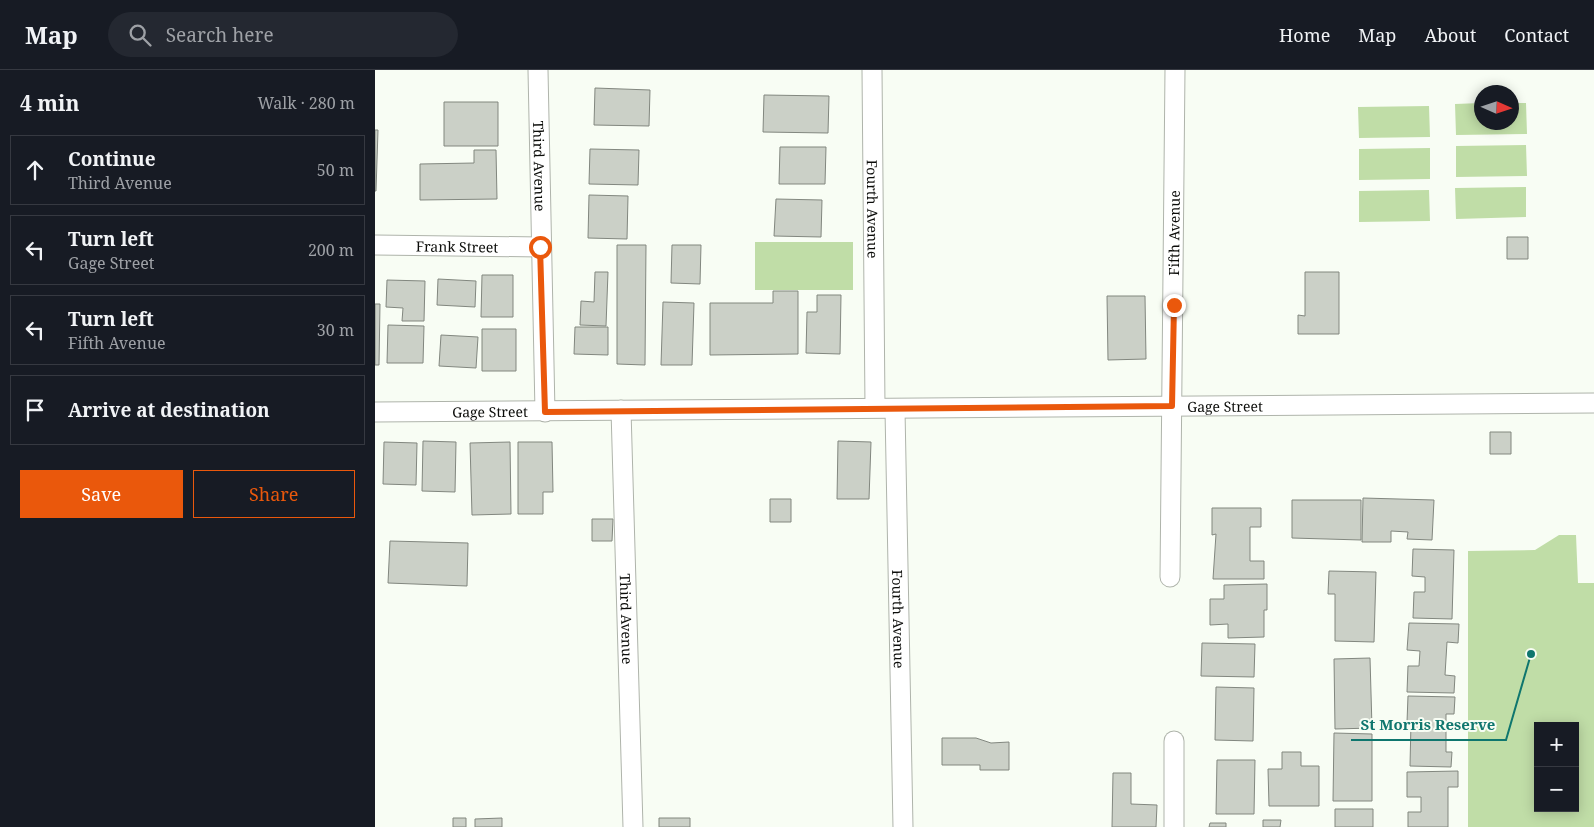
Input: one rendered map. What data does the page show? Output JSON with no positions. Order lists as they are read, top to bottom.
{
  "streets": {
    "street": [
      "Third Avenue",
      "Fourth Avenue",
      "Fifth Avenue",
      "Frank Street",
      "Gage Street"
    ]
  },
  "crossings": [
    ["Third Avenue", "Frank Street"],
    ["Third Avenue", "Gage Street"],
    ["Fourth Avenue", "Gage Street"],
    ["Fifth Avenue", "Gage Street"]
  ],
  "places": ["St Morris Reserve"],
  "north": "right",
  "page": {
    "header": "Map",
    "search": "Search here",
    "nav": [
      "Home",
      "Map",
      "About",
      "Contact"
    ],
    "heading": ["4 min", "Walk · 280 m"],
    "list": [
      ["Continue", "Third Avenue", "50 m"],
      ["Turn left", "Gage Street", "200 m"],
      ["Turn left", "Fifth Avenue", "30 m"],
      "Arrive at destination"
    ],
    "buttons": ["Save", "Share"],
    "map_buttons": ["+", "−"]
  }
}
